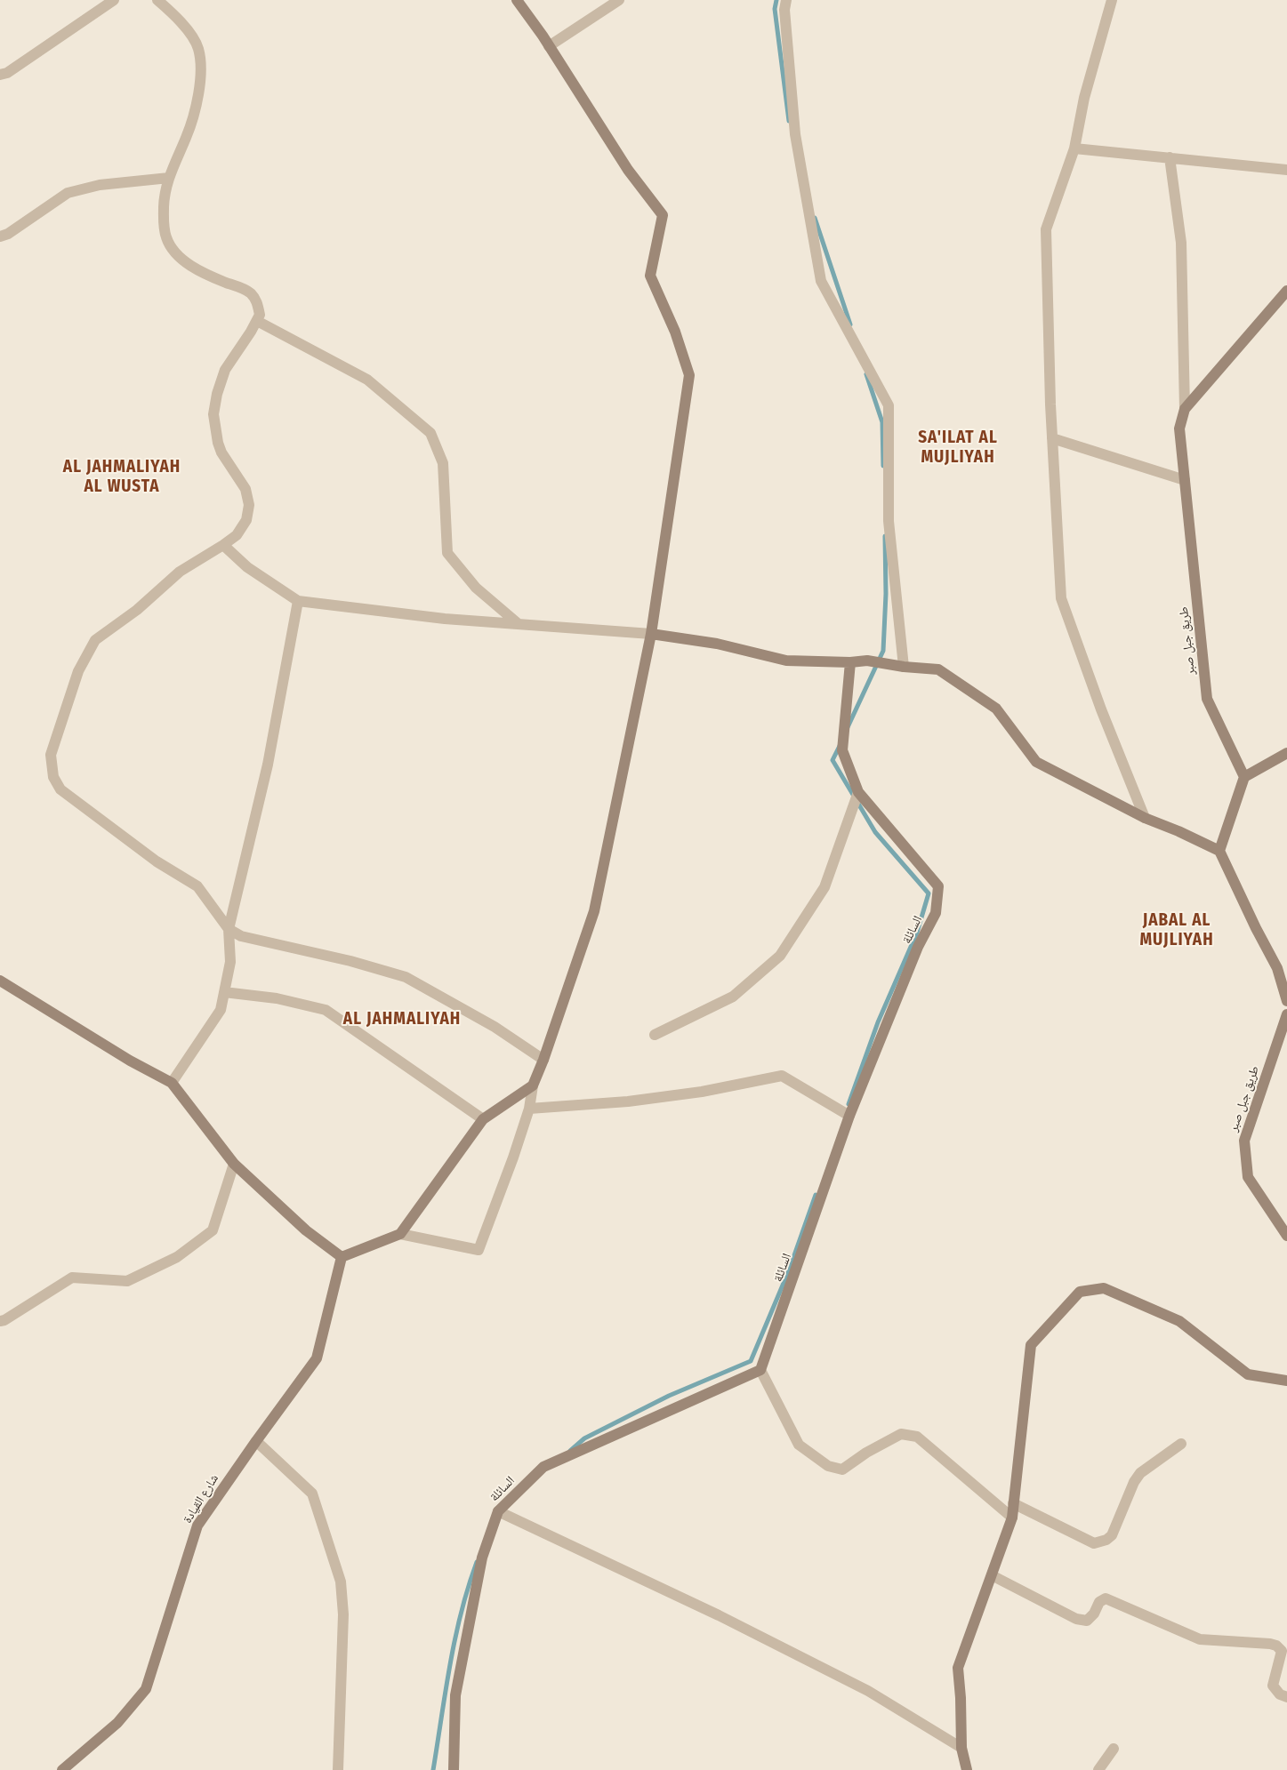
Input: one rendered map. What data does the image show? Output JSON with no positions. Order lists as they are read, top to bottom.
{
  "streets": {
    "street": ["طريق جبل صبر", "السائلة", "شارع القيادة"]
  },
  "districts": [
    "SA'ILAT AL MUJLIYAH",
    "AL JAHMALIYAH AL WUSTA",
    "JABAL AL MUJLIYAH",
    "AL JAHMALIYAH"
  ]
}
